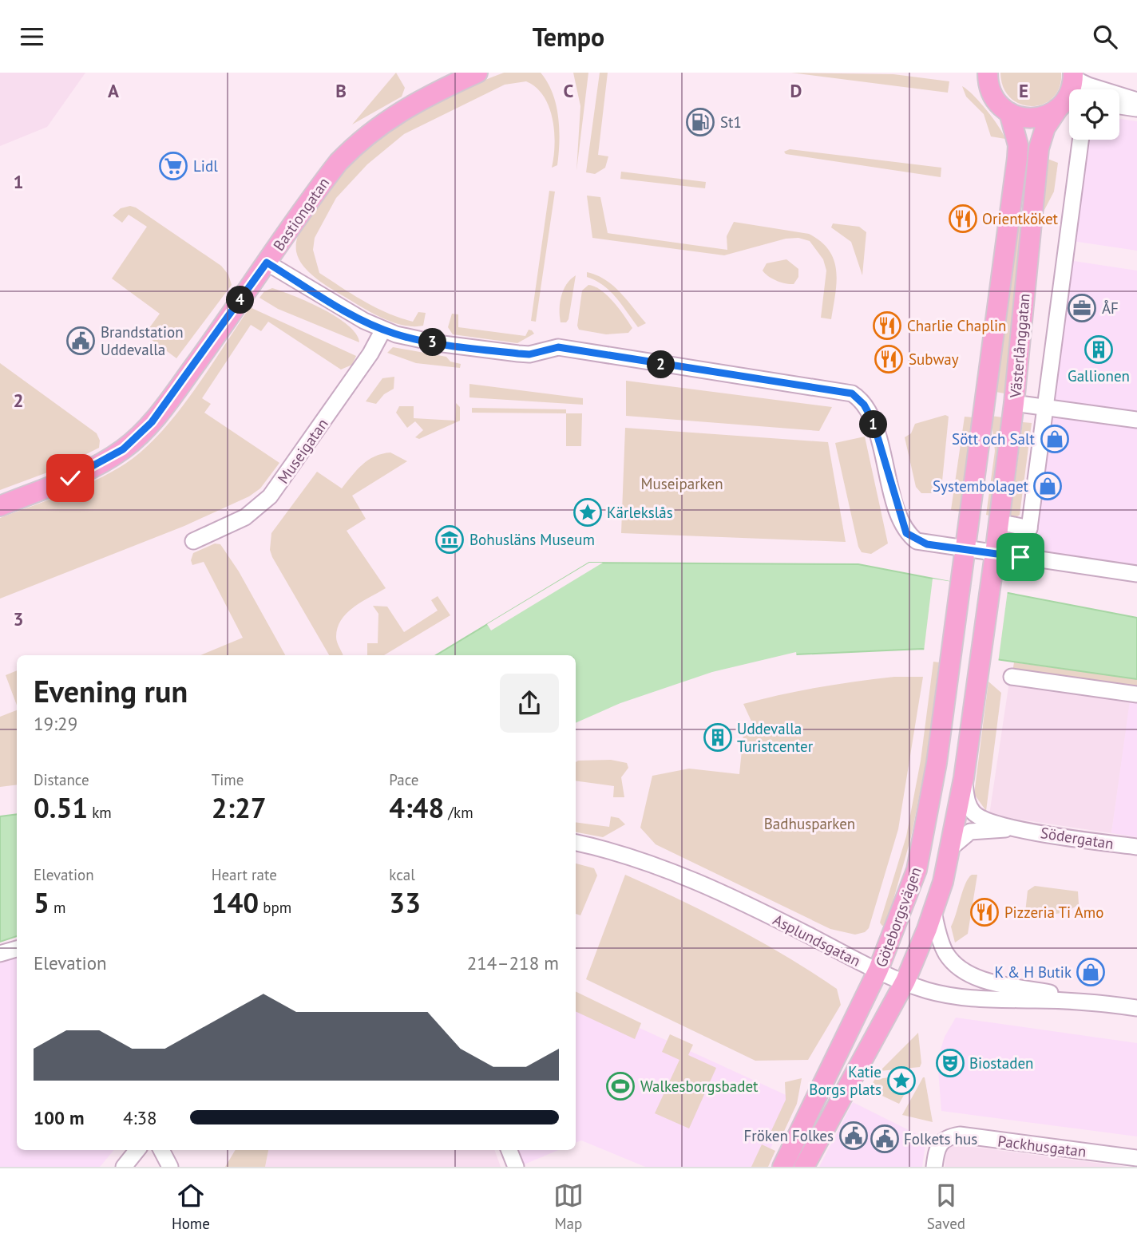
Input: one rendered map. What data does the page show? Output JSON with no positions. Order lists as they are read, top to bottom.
{
  "streets": {
    "main road": ["Bastiongatan", "Västerlånggatan", "Göteborgsvägen"],
    "street": [
      "Museigatan",
      "Södergatan",
      "Asplundsgatan",
      "Packhusgatan"
    ]
  },
  "crossings": [
    ["Västerlånggatan", "Göteborgsvägen"],
    ["Södergatan", "Göteborgsvägen"],
    ["Göteborgsvägen", "Asplundsgatan"]
  ],
  "parks": ["Museiparken", "Badhusparken"],
  "places": {
    "fuel station": ["St1"],
    "supermarket": ["Lidl"],
    "restaurant": [
      "Orientköket",
      "Charlie Chaplin",
      "Subway",
      "Pizzeria Ti Amo"
    ],
    "office": ["ÅF"],
    "public building": ["Brandstation Uddevalla", "Fröken Folkes", "Folkets hus"],
    "building": ["Gallionen", "Uddevalla Turistcenter"],
    "shop": ["Sött och Salt", "Systembolaget", "K & H Butik"],
    "place": ["Kärlekslås", "Katie Borgs plats"],
    "museum": ["Bohusläns Museum"],
    "theatre": ["Biostaden"],
    "sports": ["Walkesborgsbadet"]
  },
  "page": {
    "header": "Tempo",
    "pins": [
      "4",
      "3",
      "2",
      "1"
    ],
    "heading": ["Evening run", "19:29"],
    "stats": [
      ["Distance", "0.51 km"],
      ["Time", "2:27"],
      ["Pace", "4:48 /km"],
      ["Elevation", "5 m"],
      ["Heart rate", "140 bpm"],
      ["kcal", "33"]
    ],
    "chart": ["Elevation", "214–218 m"],
    "list": [
      {
        "name": "100 m",
        "note": "4:38"
      }
    ],
    "tabs": ["Home", "Map", "Saved"]
  },
  "grid": {
    "columns": [
      "A",
      "B",
      "C",
      "D",
      "E"
    ],
    "rows": ["1", "2", "3"]
  }
}
